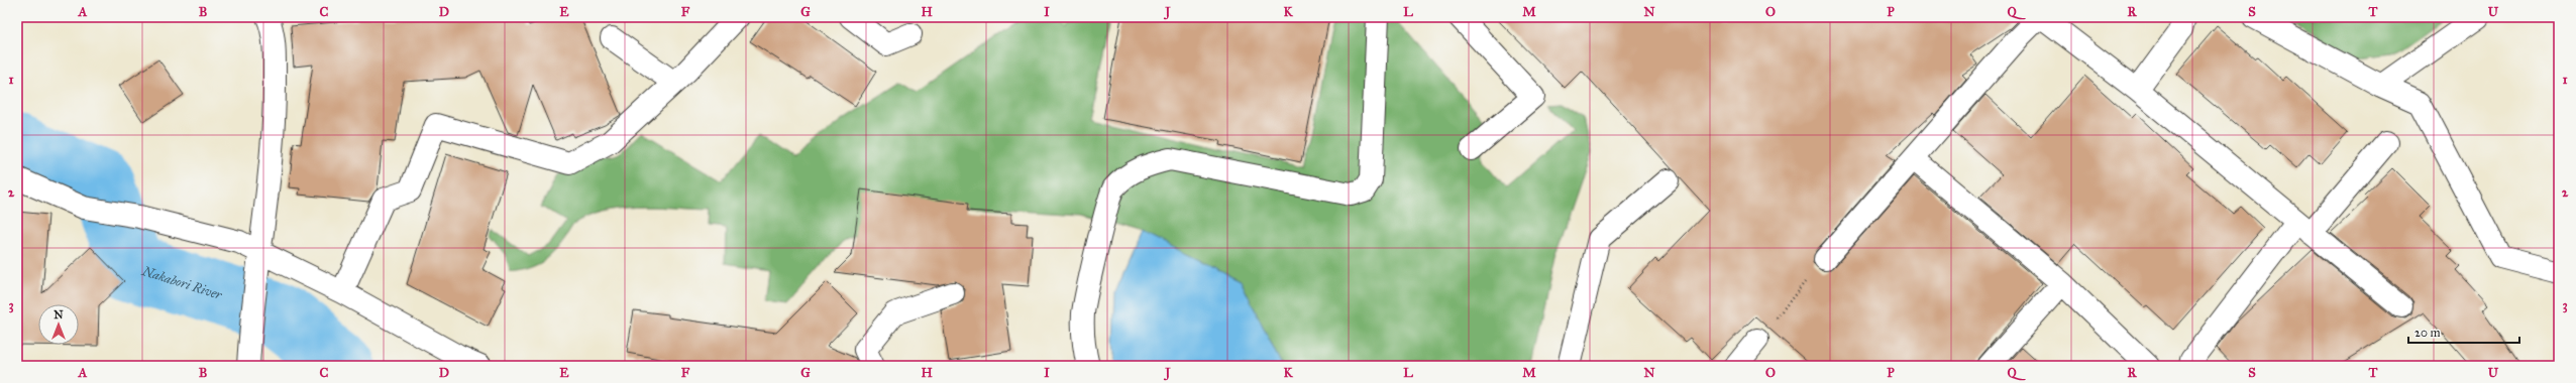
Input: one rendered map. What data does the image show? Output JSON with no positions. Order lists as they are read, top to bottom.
{
  "water": ["Nakabori River"],
  "scale_bar": "20 m",
  "north": "top",
  "grid": {
    "columns": [
      "A",
      "B",
      "C",
      "D",
      "E",
      "F",
      "G",
      "H",
      "I",
      "J",
      "K",
      "L",
      "M",
      "N",
      "O",
      "P",
      "Q",
      "R",
      "S",
      "T",
      "U"
    ],
    "rows": ["1", "2", "3"]
  }
}
